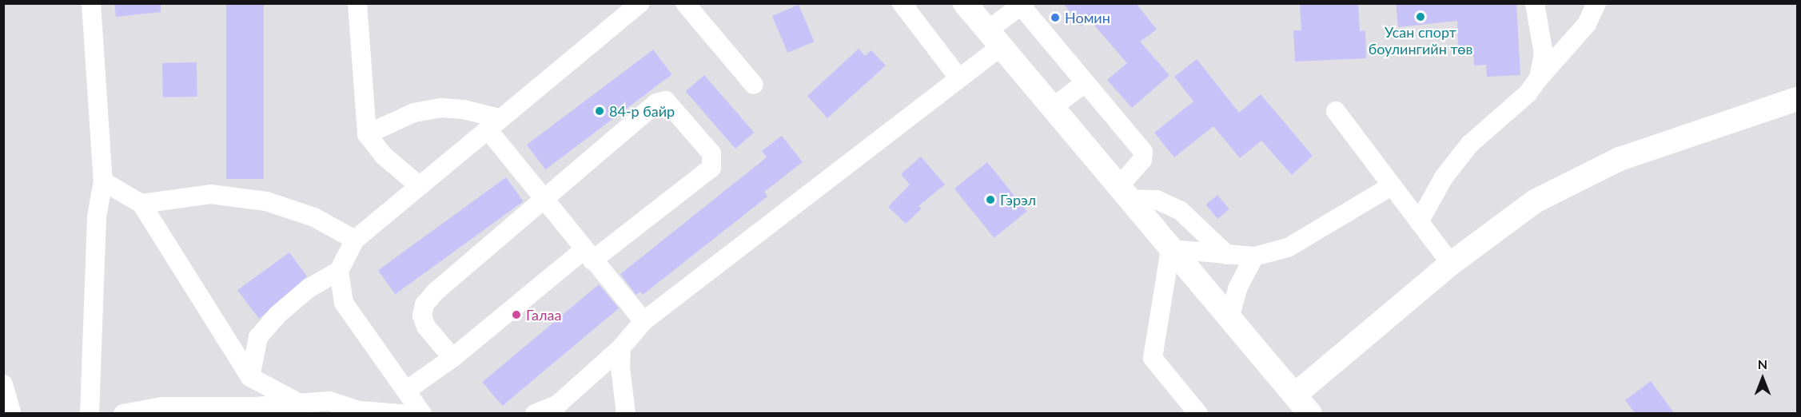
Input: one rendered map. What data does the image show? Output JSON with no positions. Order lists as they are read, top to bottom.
{
  "places": [
    "Усан спорт боулингийн төв",
    "Номин",
    "84-р байр",
    "Гэрэл",
    "Галаа"
  ],
  "north": "top"
}
